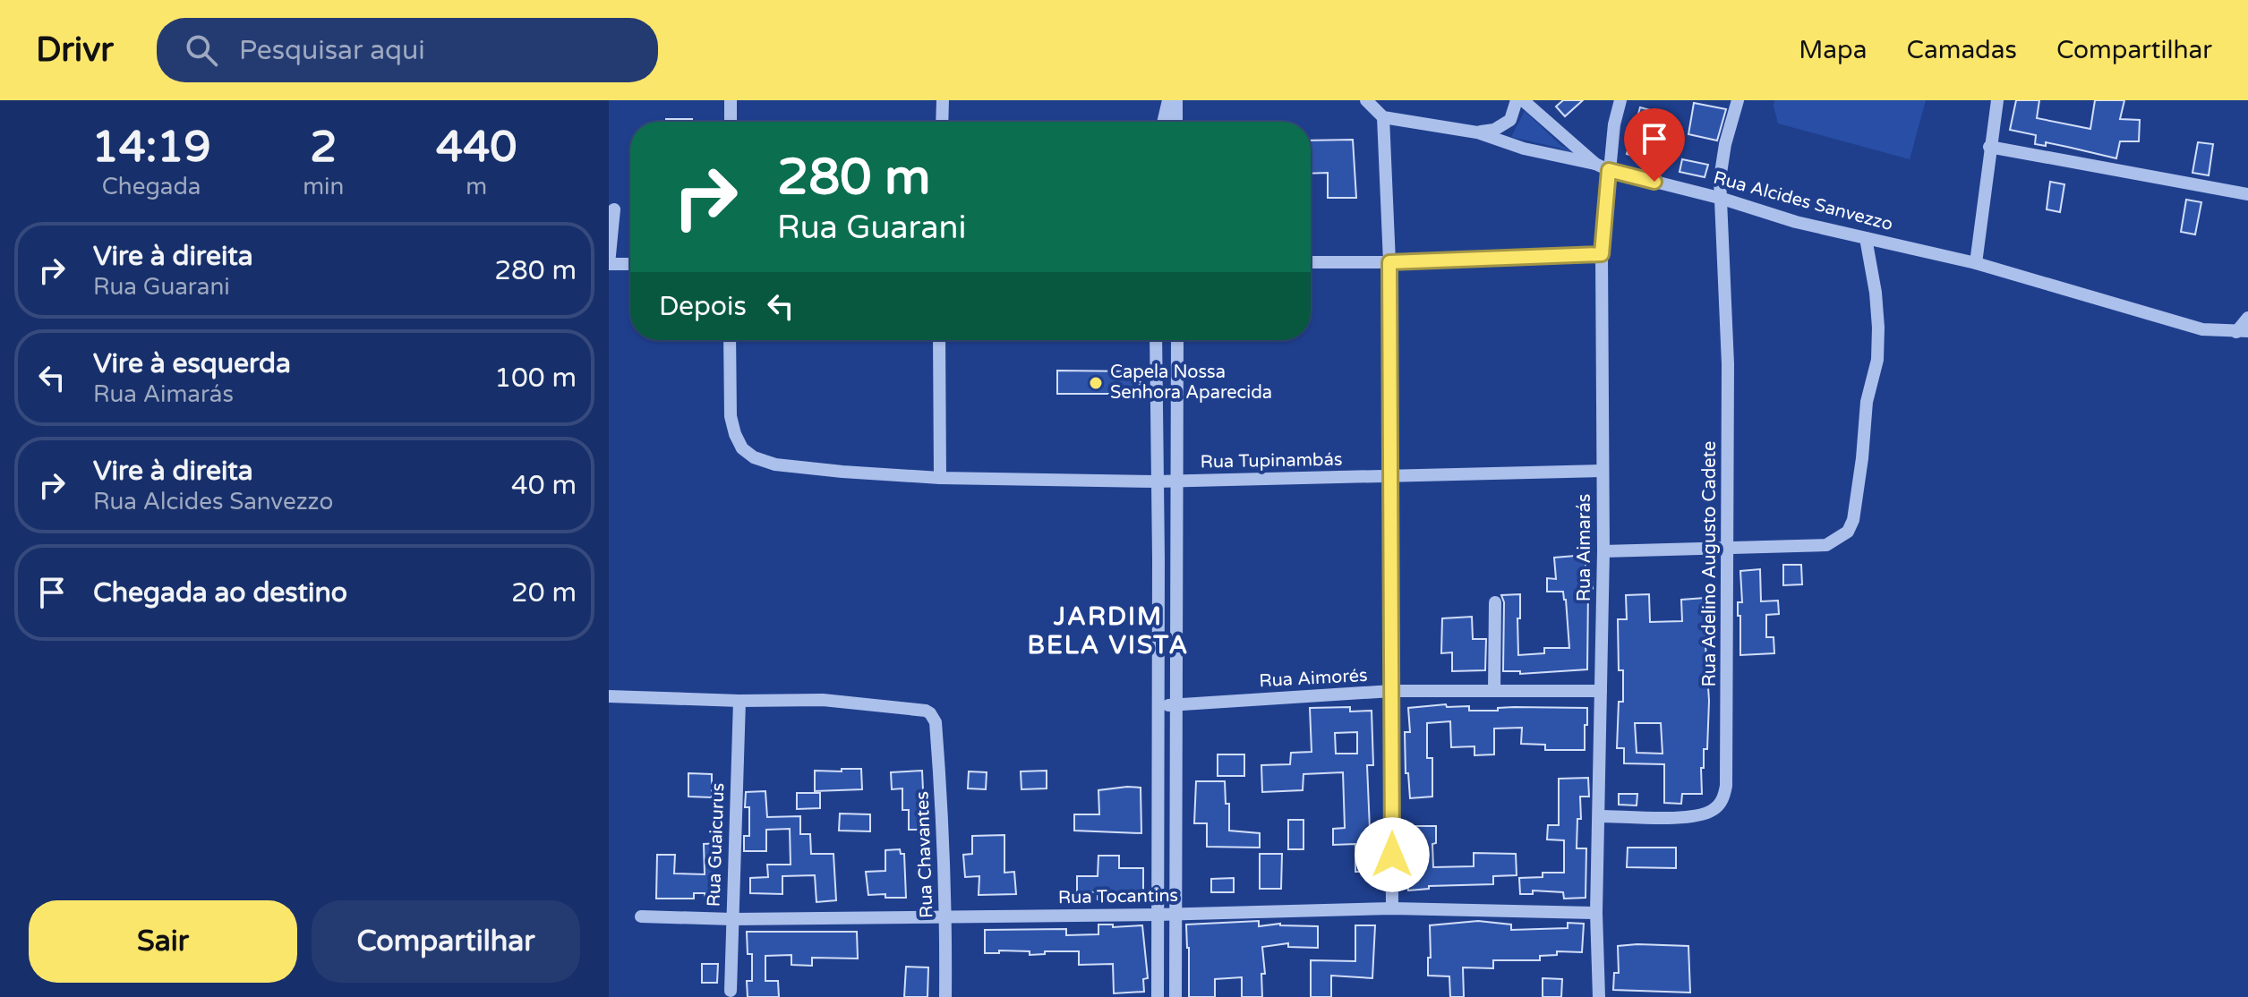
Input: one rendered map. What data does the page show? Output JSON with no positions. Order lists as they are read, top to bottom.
{
  "streets": {
    "street": [
      "Rua Alcides Sanvezzo",
      "Rua Tupinambás",
      "Rua Aimarás",
      "Rua Adelino Augusto Cadete",
      "Rua Aimorés",
      "Rua Guaicurus",
      "Rua Chavantes",
      "Rua Tocantins"
    ]
  },
  "crossings": [
    ["Rua Alcides Sanvezzo", "Rua Aimarás"],
    ["Rua Alcides Sanvezzo", "Rua Adelino Augusto Cadete"],
    ["Rua Tupinambás", "Rua Aimarás"],
    ["Rua Aimarás", "Rua Adelino Augusto Cadete"],
    ["Rua Aimarás", "Rua Aimorés"],
    ["Rua Aimarás", "Rua Tocantins"],
    ["Rua Guaicurus", "Rua Chavantes"],
    ["Rua Guaicurus", "Rua Tocantins"],
    ["Rua Chavantes", "Rua Tocantins"]
  ],
  "districts": ["JARDIM BELA VISTA"],
  "places": ["Capela Nossa Senhora Aparecida"],
  "page": {
    "header": "Drivr",
    "search": "Pesquisar aqui",
    "nav": ["Mapa", "Camadas", "Compartilhar"],
    "eta": [
      "14:19",
      "Chegada",
      "2",
      "min",
      "440",
      "m"
    ],
    "turn": ["280 m", "Rua Guarani"],
    "list": [
      {
        "name": "Vire à direita",
        "note": "Rua Guarani",
        "value": "280 m"
      },
      {
        "name": "Vire à esquerda",
        "note": "Rua Aimarás",
        "value": "100 m"
      },
      {
        "name": "Vire à direita",
        "note": "Rua Alcides Sanvezzo",
        "value": "40 m"
      },
      {
        "name": "Chegada ao destino",
        "value": "20 m"
      }
    ],
    "then": "Depois",
    "buttons": ["Sair", "Compartilhar"]
  }
}
